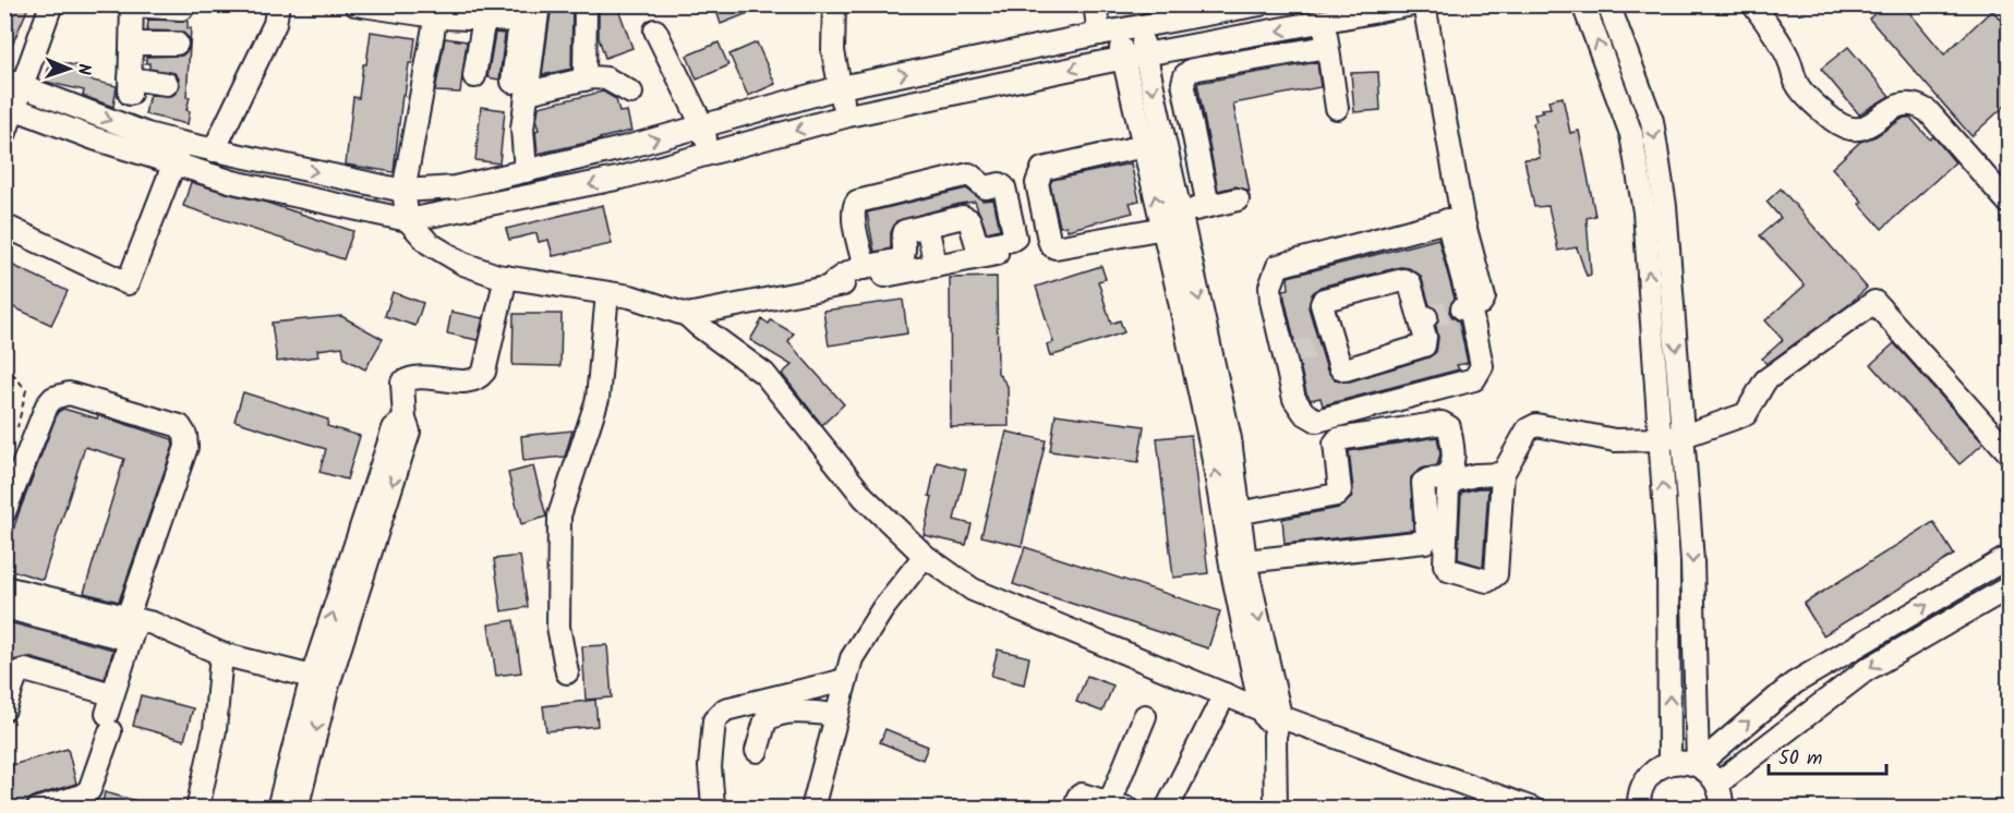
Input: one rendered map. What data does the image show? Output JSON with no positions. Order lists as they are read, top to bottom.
{
  "scale_bar": "50 m",
  "north": "right"
}
